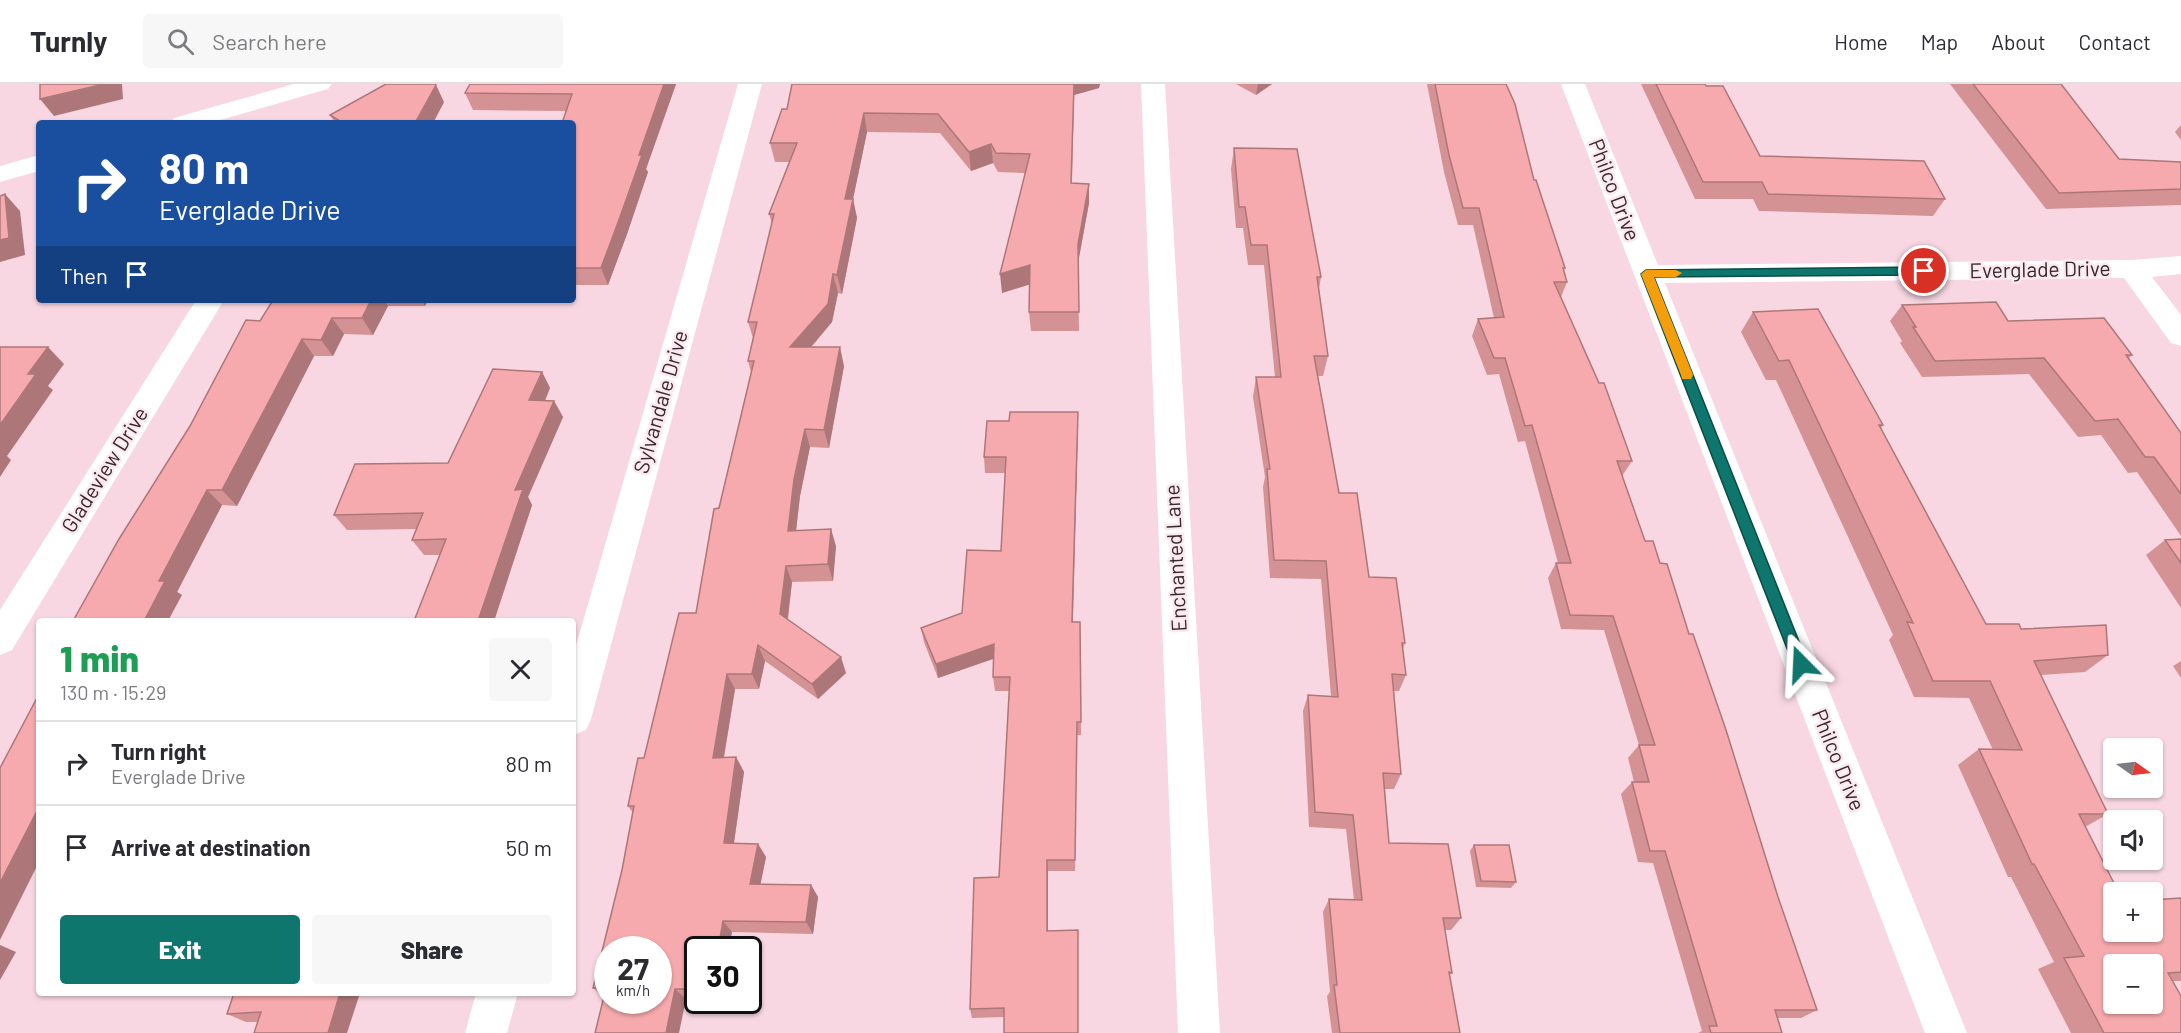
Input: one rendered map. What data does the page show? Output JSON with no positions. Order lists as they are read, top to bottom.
{
  "streets": {
    "street": [
      "Philco Drive",
      "Everglade Drive",
      "Sylvandale Drive",
      "Gladeview Drive",
      "Enchanted Lane"
    ]
  },
  "crossings": [
    ["Philco Drive", "Everglade Drive"]
  ],
  "north": "right",
  "page": {
    "header": "Turnly",
    "search": "Search here",
    "nav": [
      "Home",
      "Map",
      "About",
      "Contact"
    ],
    "turn": ["80 m", "Everglade Drive"],
    "then": "Then",
    "heading": ["1 min", "130 m · 15:29"],
    "list": [
      {
        "name": "Turn right",
        "note": "Everglade Drive",
        "value": "80 m"
      },
      {
        "name": "Arrive at destination",
        "value": "50 m"
      }
    ],
    "map_buttons": ["+", "−"],
    "buttons": ["Exit", "Share"],
    "speed": "27 km/h",
    "limit": "30"
  }
}
